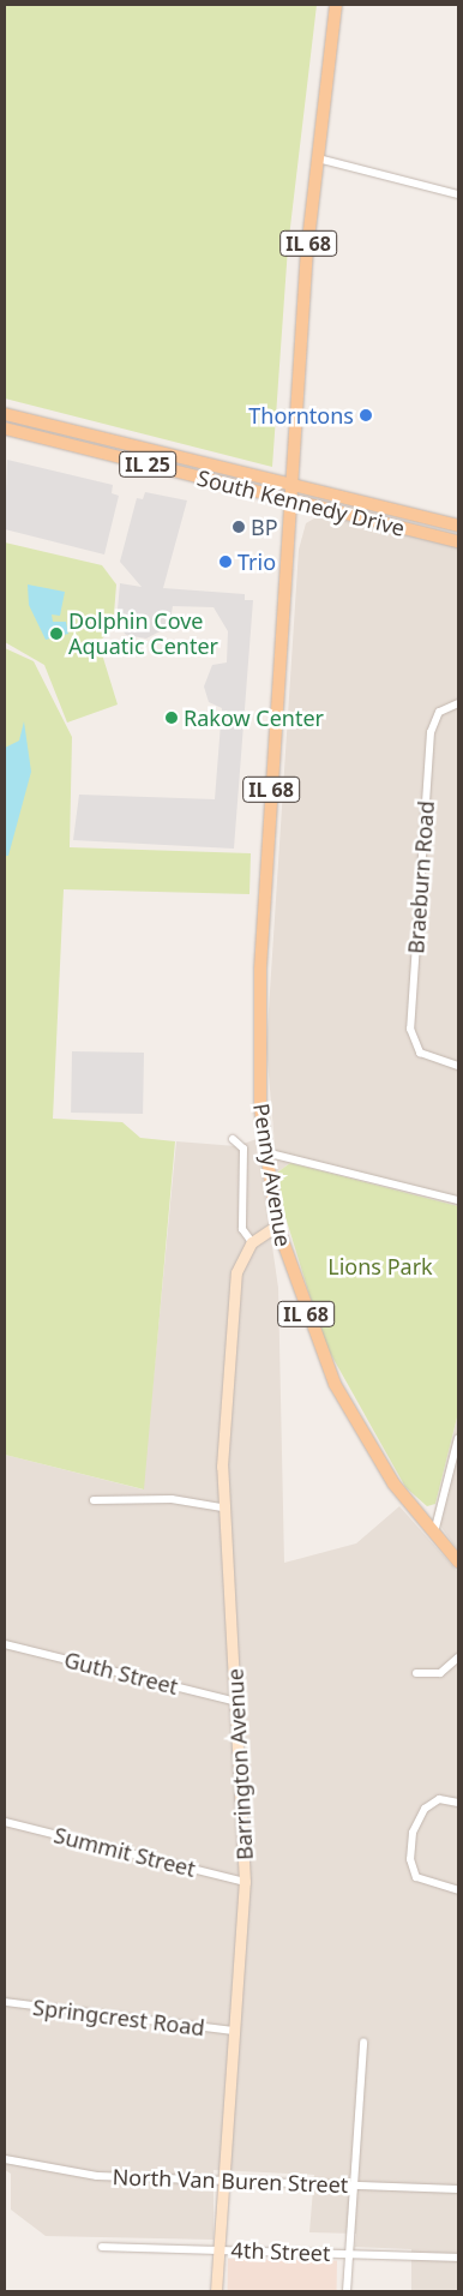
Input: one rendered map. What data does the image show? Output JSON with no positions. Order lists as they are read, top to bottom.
{
  "streets": {
    "main road": [
      "IL 68",
      "IL 25",
      "South Kennedy Drive",
      "Penny Avenue"
    ],
    "street": [
      "Braeburn Road",
      "Guth Street",
      "Barrington Avenue",
      "Summit Street",
      "Springcrest Road",
      "North Van Buren Street",
      "4th Street"
    ]
  },
  "crossings": [
    ["IL 68", "South Kennedy Drive"],
    ["IL 68", "Penny Avenue"],
    ["South Kennedy Drive", "Penny Avenue"],
    ["Guth Street", "Barrington Avenue"],
    ["Barrington Avenue", "Summit Street"],
    ["Barrington Avenue", "Springcrest Road"],
    ["Barrington Avenue", "North Van Buren Street"],
    ["Barrington Avenue", "4th Street"]
  ],
  "parks": ["Lions Park"],
  "places": [
    "Thorntons",
    "BP",
    "Trio",
    "Dolphin Cove Aquatic Center",
    "Rakow Center"
  ]
}
